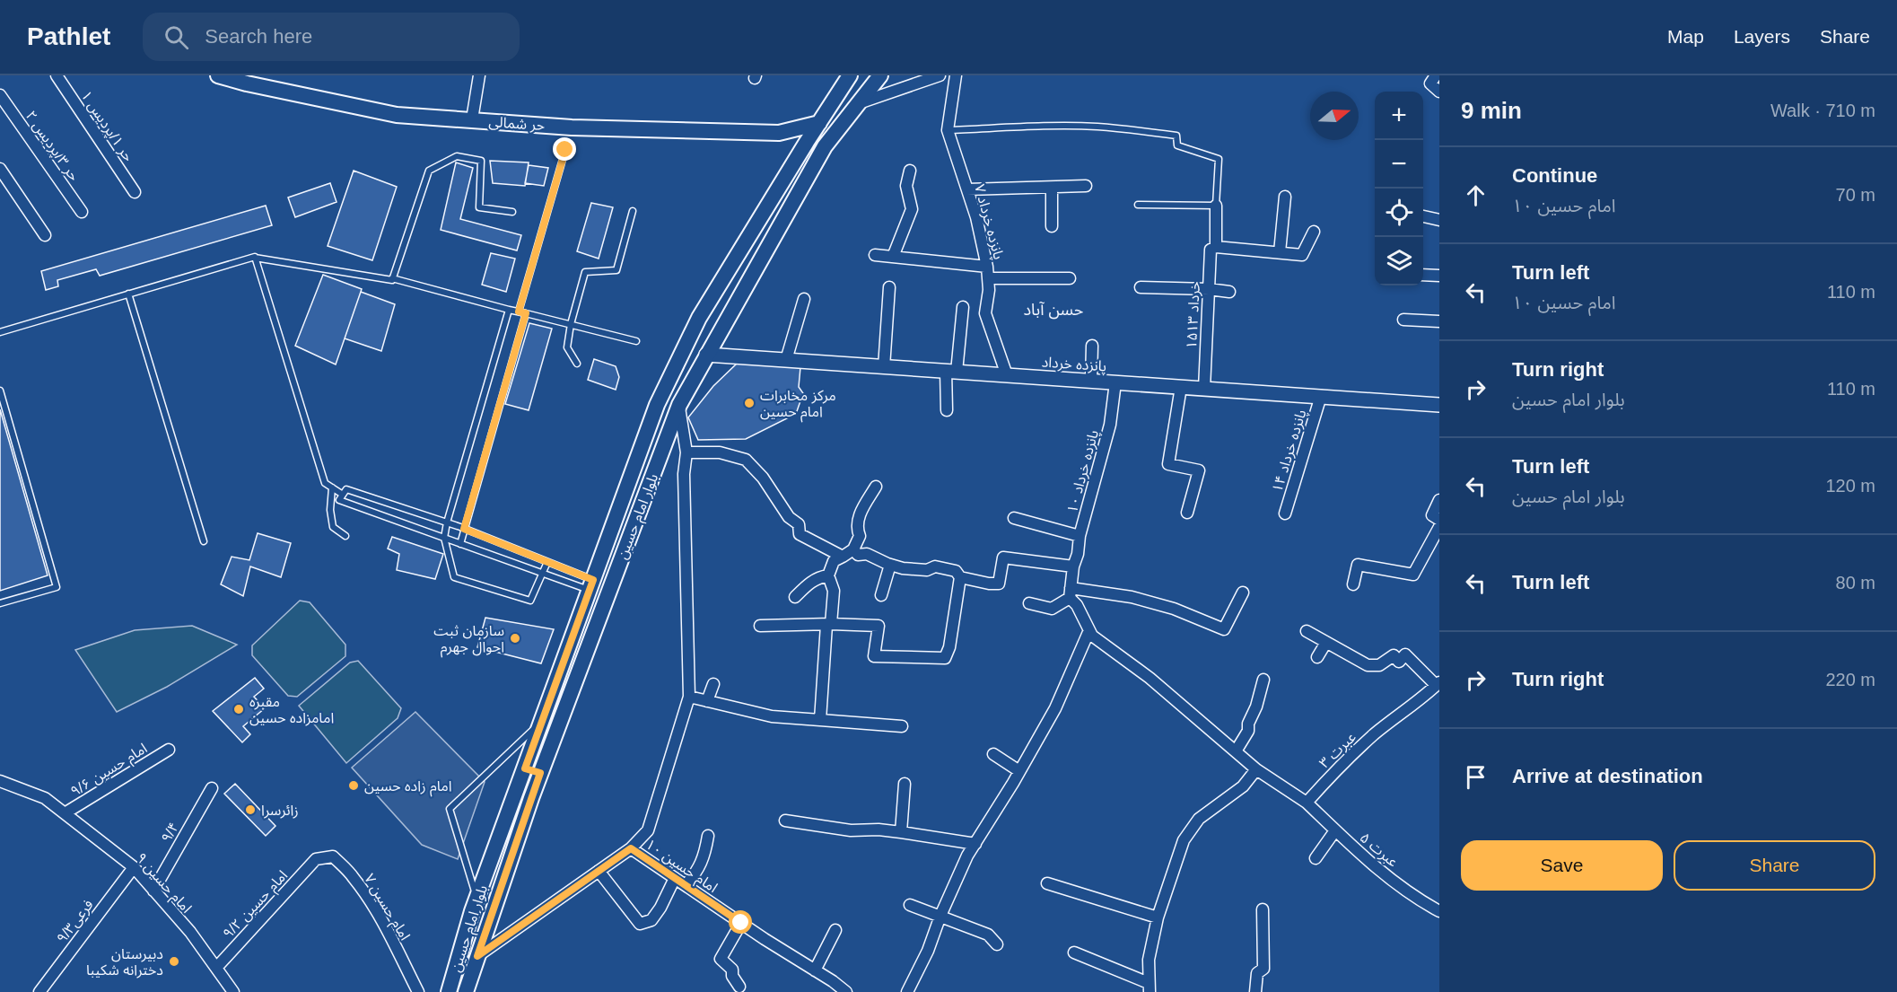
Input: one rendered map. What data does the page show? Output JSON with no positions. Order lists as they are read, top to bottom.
{
  "streets": {
    "main road": ["حر شمالی", "بلوار امام حسین"],
    "street": [
      "حر ۱/پردیس ۱",
      "حر ۳/پردیس ۲",
      "پانزده خرداد ۷",
      "۱۵خرداد ۱۳",
      "پانزده خرداد",
      "پانزده خرداد ۱۴",
      "پانزده خرداد ۱۰",
      "عبرت ۳",
      "امام حسین ۹/۶",
      "۹/۴",
      "عبرت ۵",
      "امام حسین ۱۰",
      "امام حسین ۹",
      "امام حسین ۹/۲",
      "امام حسین ۷",
      "فرعی۹/۳"
    ]
  },
  "crossings": [
    ["حر شمالی", "بلوار امام حسین"],
    ["پانزده خرداد ۷", "پانزده خرداد"],
    ["۱۵خرداد ۱۳", "پانزده خرداد"],
    ["پانزده خرداد", "پانزده خرداد ۱۴"],
    ["پانزده خرداد", "پانزده خرداد ۱۰"],
    ["پانزده خرداد", "بلوار امام حسین"],
    ["بلوار امام حسین", "امام حسین ۱۰"],
    ["عبرت ۳", "عبرت ۵"],
    ["امام حسین ۹/۶", "امام حسین ۹"],
    ["۹/۴", "امام حسین ۹"],
    ["امام حسین ۹", "امام حسین ۹/۲"],
    ["امام حسین ۹", "فرعی۹/۳"],
    ["امام حسین ۹/۲", "امام حسین ۷"]
  ],
  "districts": ["حسن آباد"],
  "places": [
    "مرکز مخابرات امام حسین",
    "سازمان ثبت احوال جهرم",
    "مقبره امامزاده حسین",
    "امام زاده حسین",
    "زائرسرا",
    "دبیرستان دخترانه شکیبا"
  ],
  "north": "right",
  "page": {
    "header": "Pathlet",
    "search": "Search here",
    "nav": ["Map", "Layers", "Share"],
    "heading": ["9 min", "Walk · 710 m"],
    "map_buttons": ["+", "−"],
    "list": [
      ["Continue", "امام حسین ۱۰", "70 m"],
      ["Turn left", "امام حسین ۱۰", "110 m"],
      ["Turn right", "بلوار امام حسین", "110 m"],
      ["Turn left", "بلوار امام حسین", "120 m"],
      ["Turn left", "80 m"],
      ["Turn right", "220 m"],
      "Arrive at destination"
    ],
    "buttons": ["Save", "Share"]
  }
}
